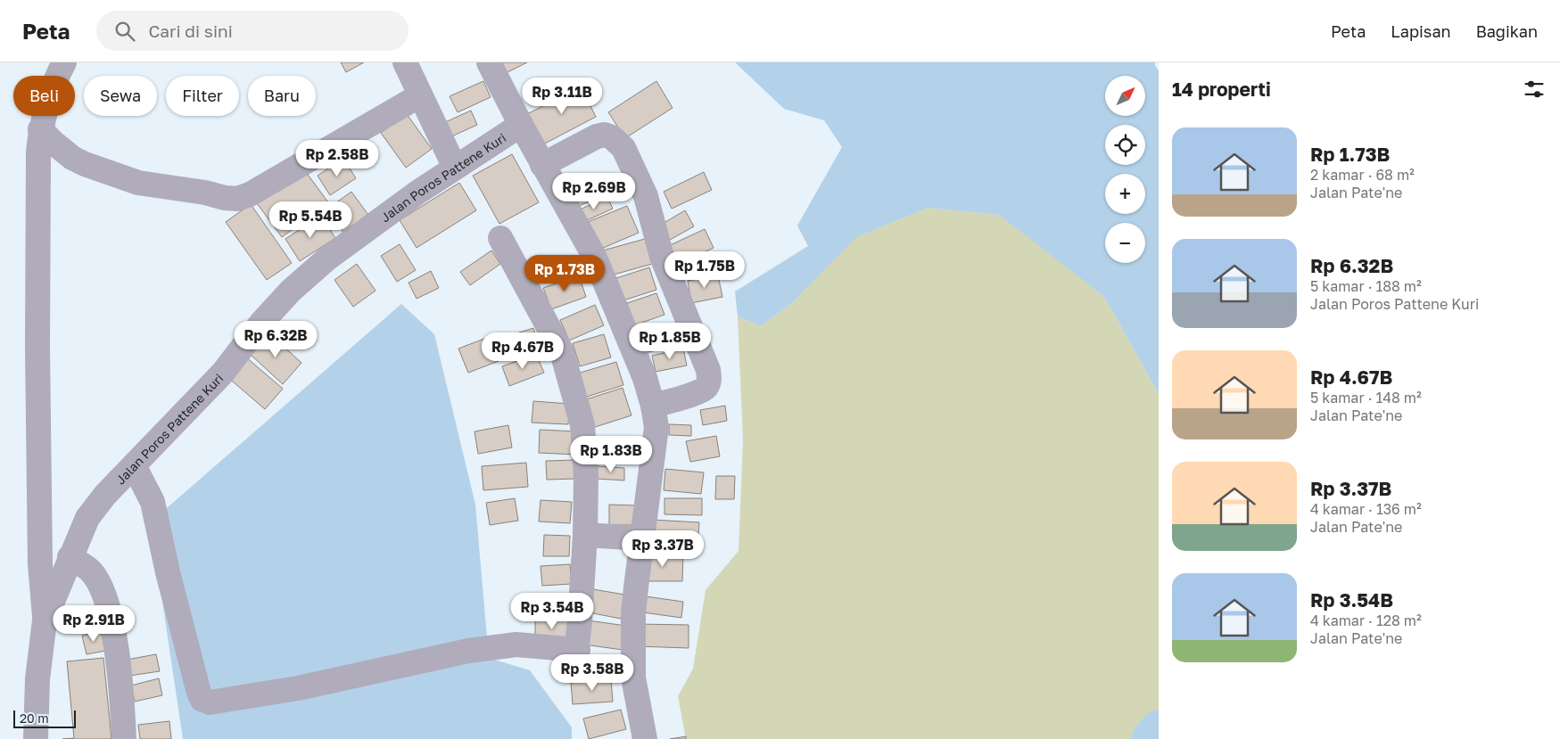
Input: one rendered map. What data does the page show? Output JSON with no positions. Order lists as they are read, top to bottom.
{
  "streets": {
    "street": ["Jalan Poros Pattene Kuri"]
  },
  "scale_bar": "20 m",
  "north": "top right",
  "page": {
    "header": "Peta",
    "search": "Cari di sini",
    "nav": ["Peta", "Lapisan", "Bagikan"],
    "heading": "14 properti",
    "map_buttons": ["+", "−"],
    "chip": [
      "Beli",
      "Sewa",
      "Filter",
      "Baru"
    ],
    "price": [
      "Rp 3.11B",
      "Rp 2.58B",
      "Rp 2.69B",
      "Rp 5.54B",
      "Rp 1.75B",
      "Rp 1.73B",
      "Rp 6.32B",
      "Rp 1.85B",
      "Rp 4.67B",
      "Rp 1.83B",
      "Rp 3.37B",
      "Rp 3.54B",
      "Rp 2.91B",
      "Rp 3.58B"
    ],
    "list": [
      {
        "name": "Rp 1.73B",
        "note": "2 kamar · 68 m² · Jalan Pate'ne"
      },
      {
        "name": "Rp 6.32B",
        "note": "5 kamar · 188 m² · Jalan Poros Pattene Kuri"
      },
      {
        "name": "Rp 4.67B",
        "note": "5 kamar · 148 m² · Jalan Pate'ne"
      },
      {
        "name": "Rp 3.37B",
        "note": "4 kamar · 136 m² · Jalan Pate'ne"
      },
      {
        "name": "Rp 3.54B",
        "note": "4 kamar · 128 m² · Jalan Pate'ne"
      }
    ],
    "scale": "20 m"
  }
}
